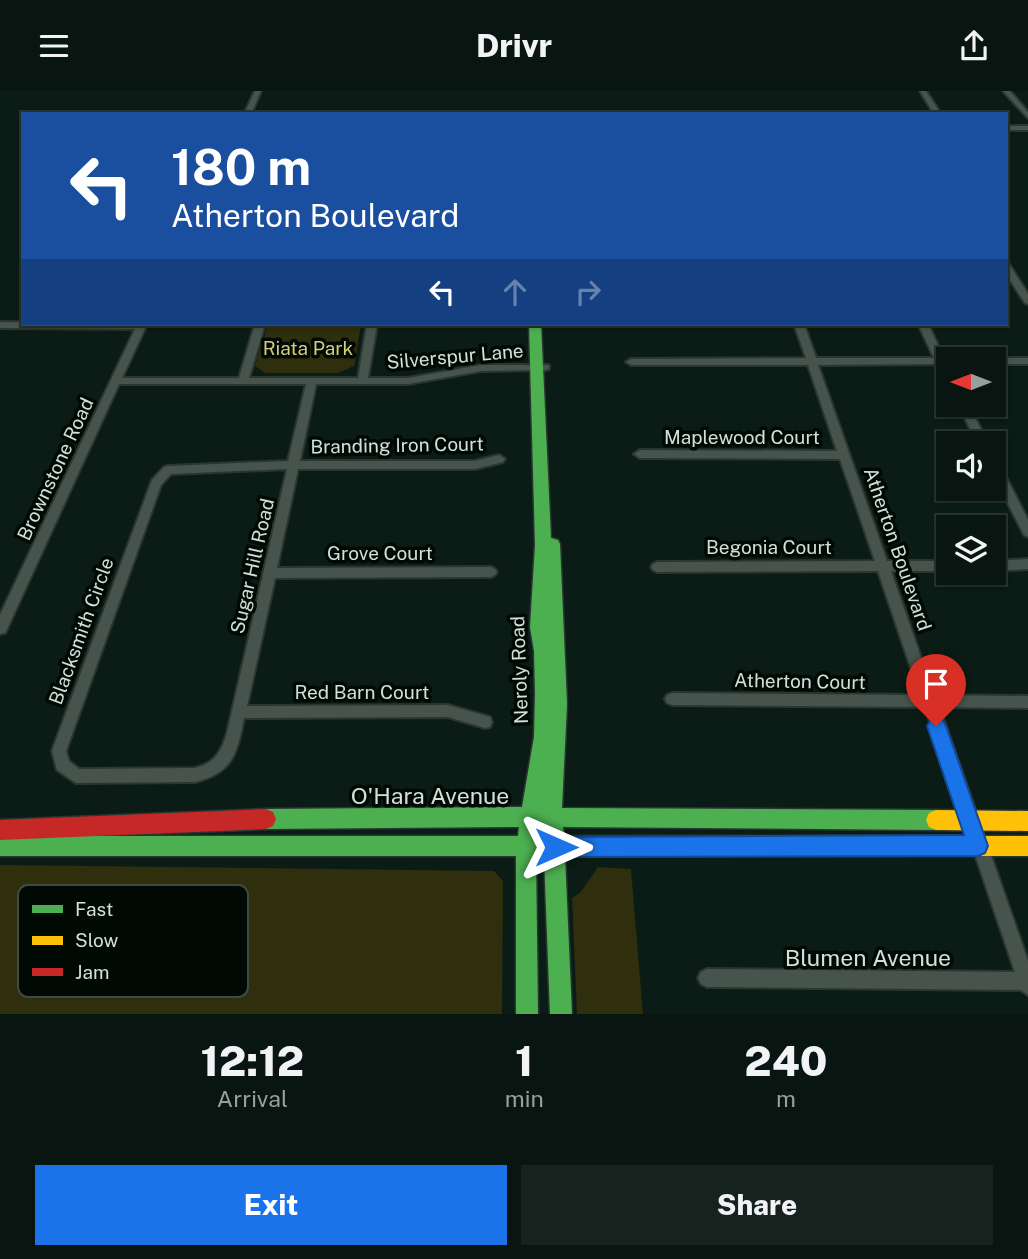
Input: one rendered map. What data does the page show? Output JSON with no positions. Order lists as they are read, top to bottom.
{
  "streets": {
    "main road": ["Neroly Road", "O'Hara Avenue"],
    "street": [
      "Silverspur Lane",
      "Maplewood Court",
      "Branding Iron Court",
      "Brownstone Road",
      "Begonia Court",
      "Atherton Boulevard",
      "Grove Court",
      "Sugar Hill Road",
      "Blacksmith Circle",
      "Atherton Court",
      "Red Barn Court",
      "Blumen Avenue"
    ]
  },
  "crossings": [
    ["Silverspur Lane", "Brownstone Road"],
    ["Silverspur Lane", "Sugar Hill Road"],
    ["Silverspur Lane", "Neroly Road"],
    ["Maplewood Court", "Atherton Boulevard"],
    ["Branding Iron Court", "Sugar Hill Road"],
    ["Branding Iron Court", "Blacksmith Circle"],
    ["Begonia Court", "Atherton Boulevard"],
    ["Atherton Boulevard", "Atherton Court"],
    ["Atherton Boulevard", "O'Hara Avenue"],
    ["Atherton Boulevard", "Blumen Avenue"],
    ["Grove Court", "Sugar Hill Road"],
    ["Sugar Hill Road", "Blacksmith Circle"],
    ["Sugar Hill Road", "Red Barn Court"],
    ["Neroly Road", "O'Hara Avenue"]
  ],
  "parks": ["Riata Park"],
  "legend": ["Fast", "Slow", "Jam"],
  "north": "left",
  "page": {
    "header": "Drivr",
    "turn": ["180 m", "Atherton Boulevard"],
    "eta": [
      "12:12",
      "Arrival",
      "1",
      "min",
      "240",
      "m"
    ],
    "buttons": ["Exit", "Share"]
  }
}
